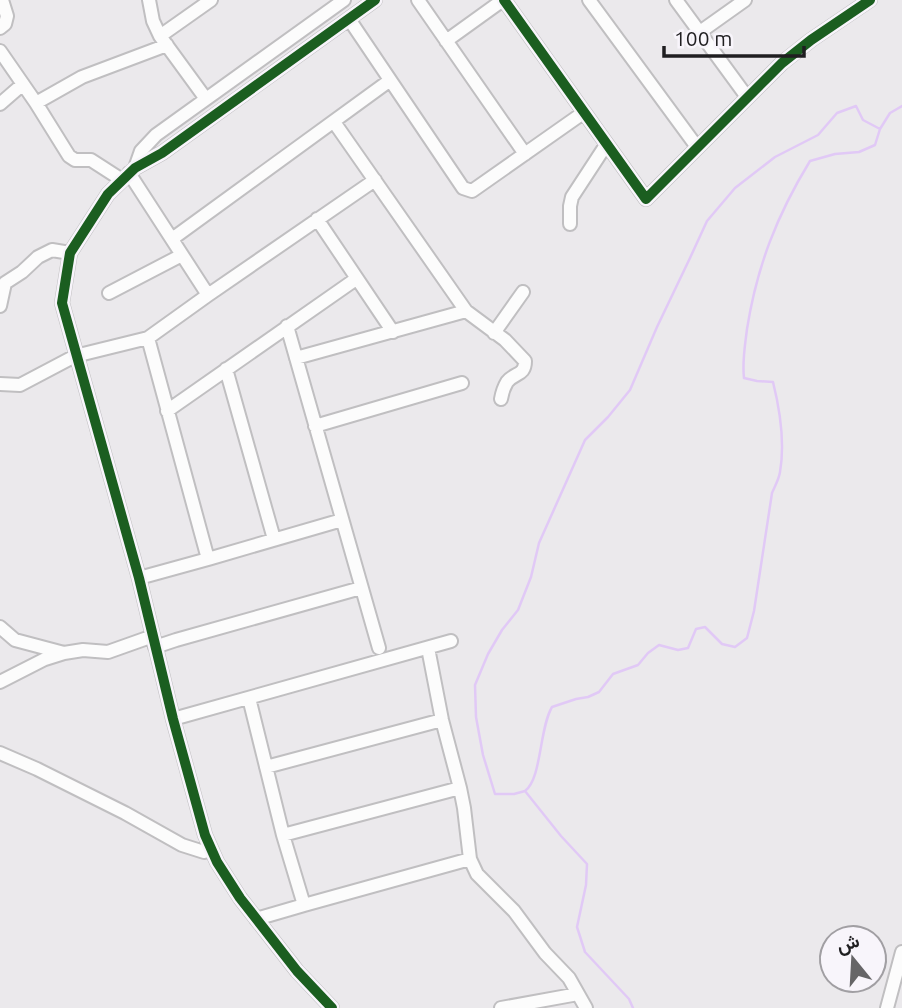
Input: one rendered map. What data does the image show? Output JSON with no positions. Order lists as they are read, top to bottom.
{
  "scale_bar": "100 m",
  "north": "top"
}
